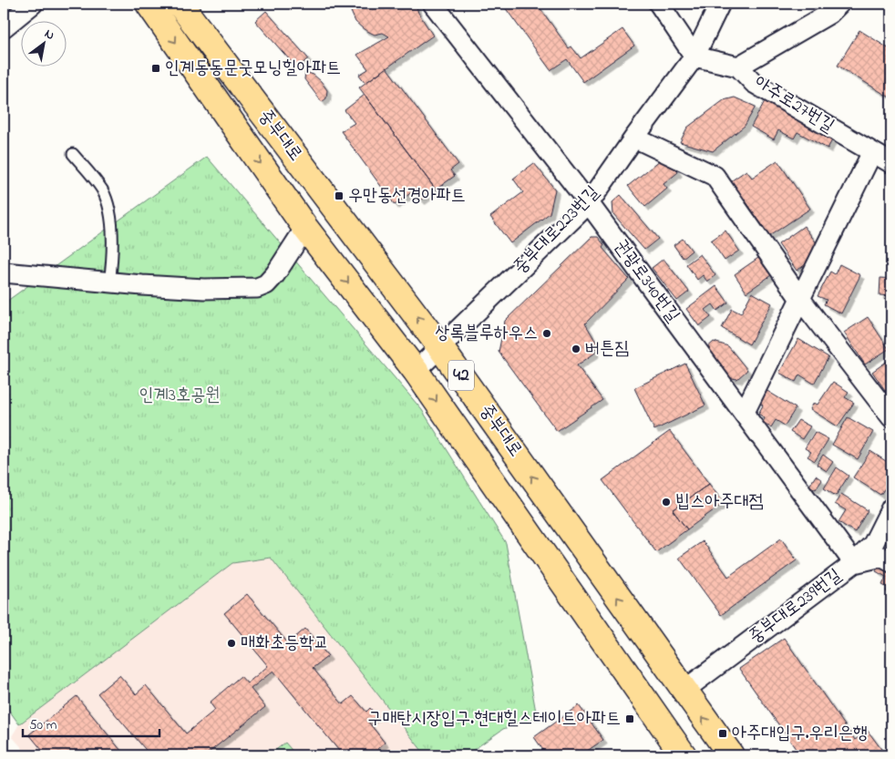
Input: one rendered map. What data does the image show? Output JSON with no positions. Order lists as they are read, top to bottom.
{
  "streets": {
    "main road": ["중부대로", "42"],
    "street": [
      "아주로27번길",
      "중부대로223번길",
      "권광로340번길",
      "중부대로239번길"
    ]
  },
  "crossings": [
    ["아주로27번길", "중부대로223번길"],
    ["중부대로", "중부대로223번길"],
    ["중부대로", "중부대로239번길"],
    ["중부대로223번길", "권광로340번길"],
    ["권광로340번길", "중부대로239번길"]
  ],
  "parks": ["인계3호공원"],
  "places": {
    "transit": [
      "인계동동문굿모닝힐아파트",
      "우만동선경아파트",
      "구매탄시장입구.현대힐스테이트아파트",
      "아주대입구.우리은행"
    ],
    "other": [
      "상록블루하우스",
      "버튼짐",
      "빕스아주대점",
      "매화초등학교"
    ]
  },
  "scale_bar": "50 m",
  "north": "top right"
}
